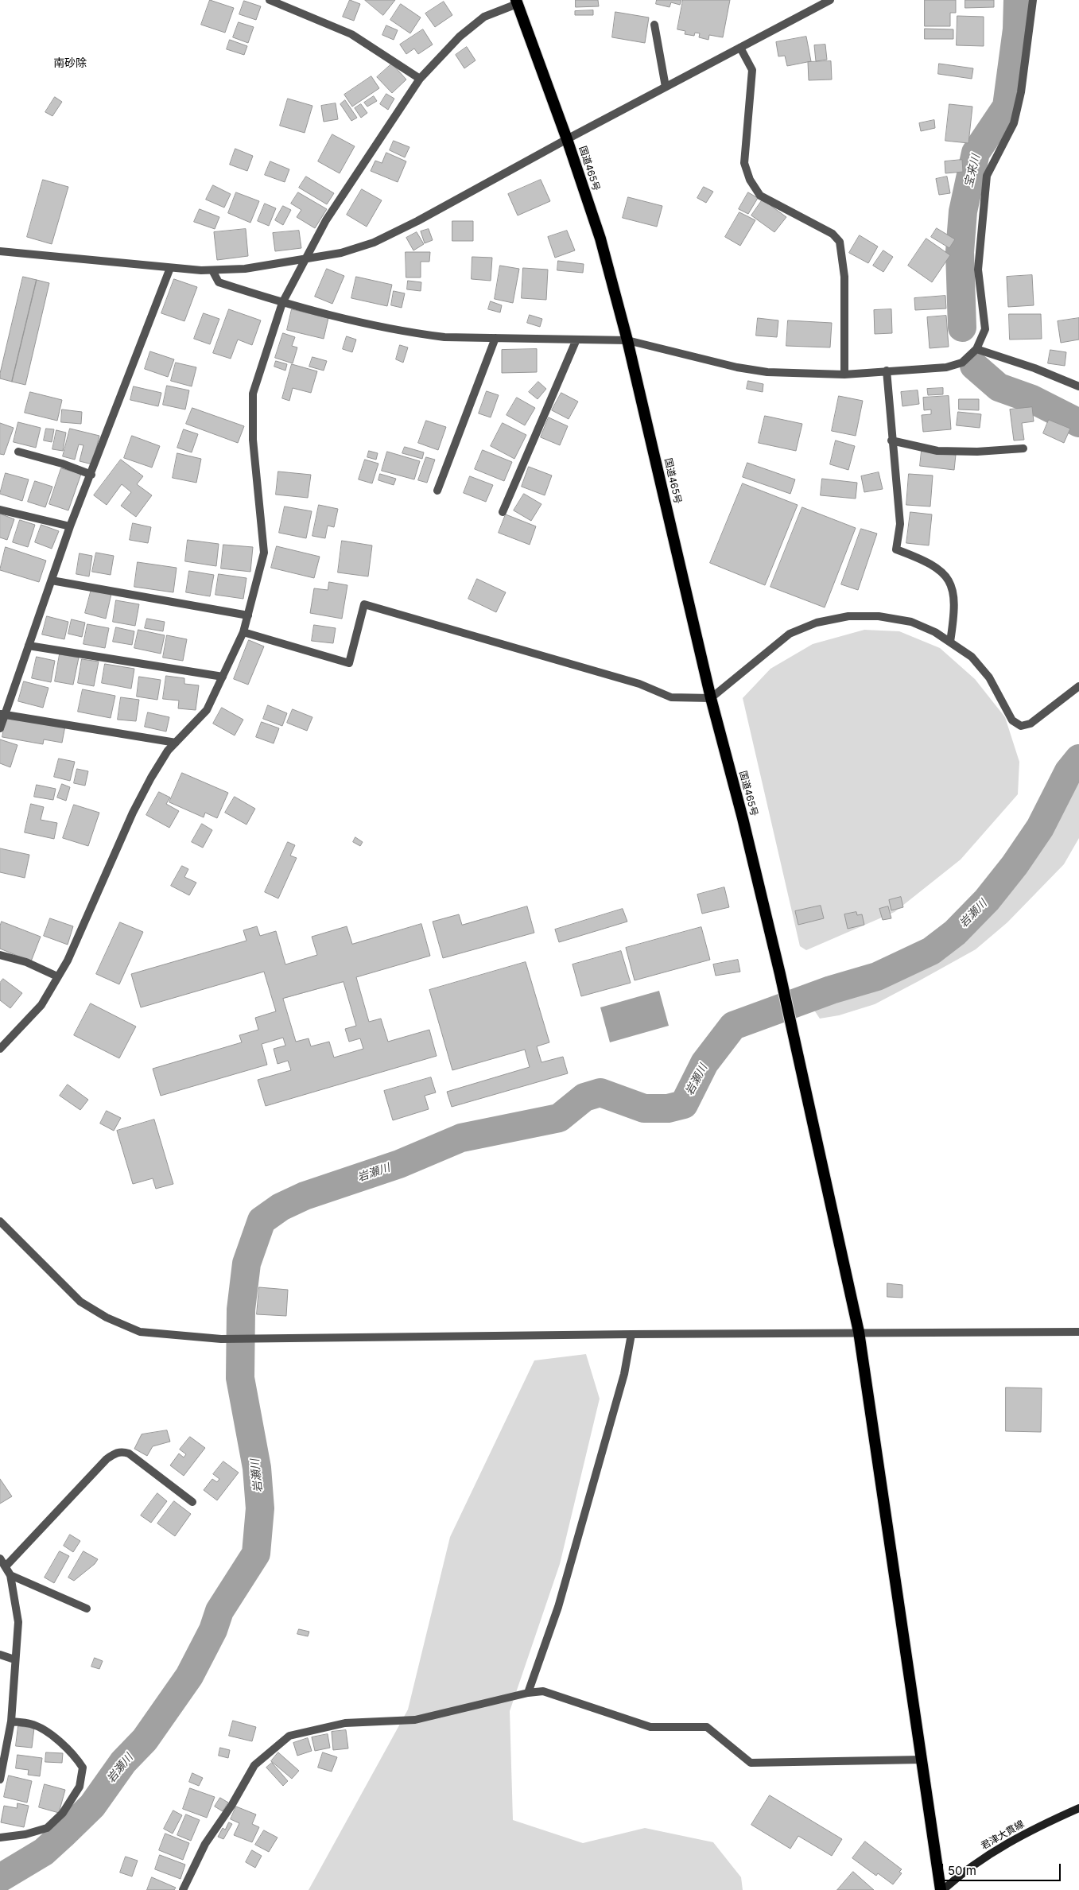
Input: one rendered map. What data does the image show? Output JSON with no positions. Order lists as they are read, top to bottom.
{
  "streets": {
    "highway": ["国道465号"],
    "main road": ["君津大貫線"]
  },
  "crossings": [
    ["国道465号", "君津大貫線"]
  ],
  "districts": ["南砂除"],
  "water": ["宝来川", "岩瀬川"],
  "scale_bar": "50 m"
}
